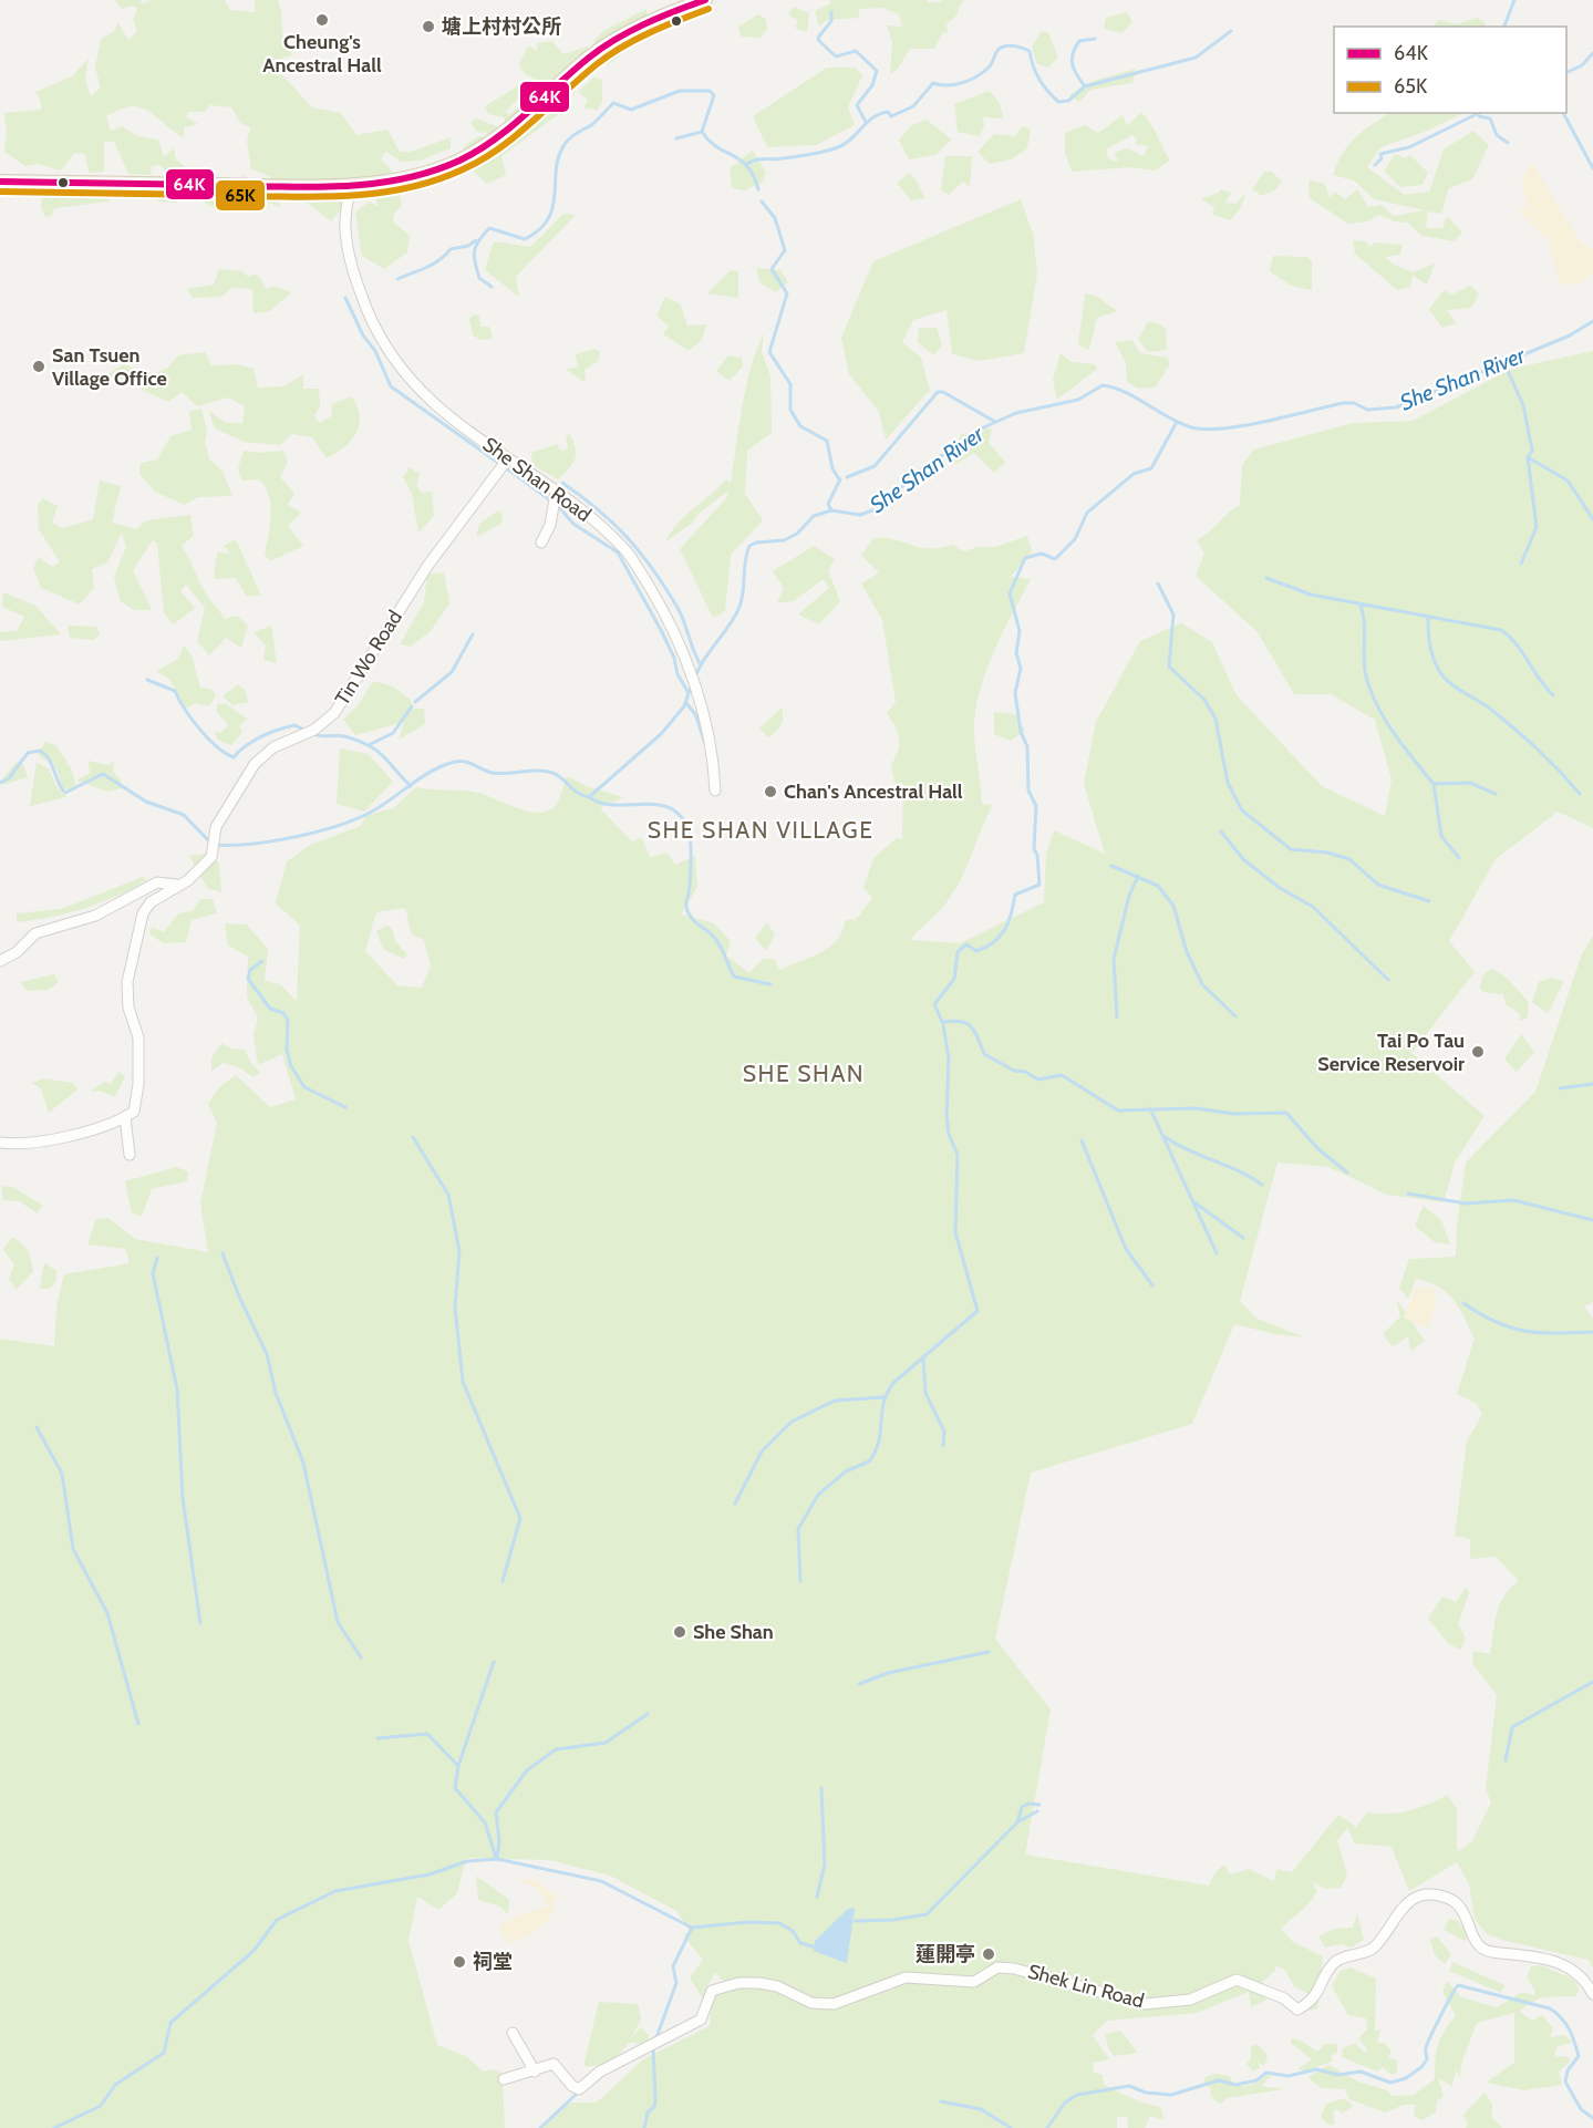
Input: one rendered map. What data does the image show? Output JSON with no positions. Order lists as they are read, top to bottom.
{
  "streets": {
    "street": ["She Shan Road", "Tin Wo Road", "Shek Lin Road"]
  },
  "crossings": [
    ["She Shan Road", "Tin Wo Road"]
  ],
  "districts": ["SHE SHAN VILLAGE", "SHE SHAN"],
  "water": ["She Shan River"],
  "places": [
    "Cheung's Ancestral Hall",
    "塘上村村公所",
    "San Tsuen Village Office",
    "Chan's Ancestral Hall",
    "Tai Po Tau Service Reservoir",
    "She Shan",
    "蓮開亭",
    "祠堂"
  ],
  "lines": ["transit line 64K", "transit line 65K"],
  "legend": ["64K", "65K"]
}
